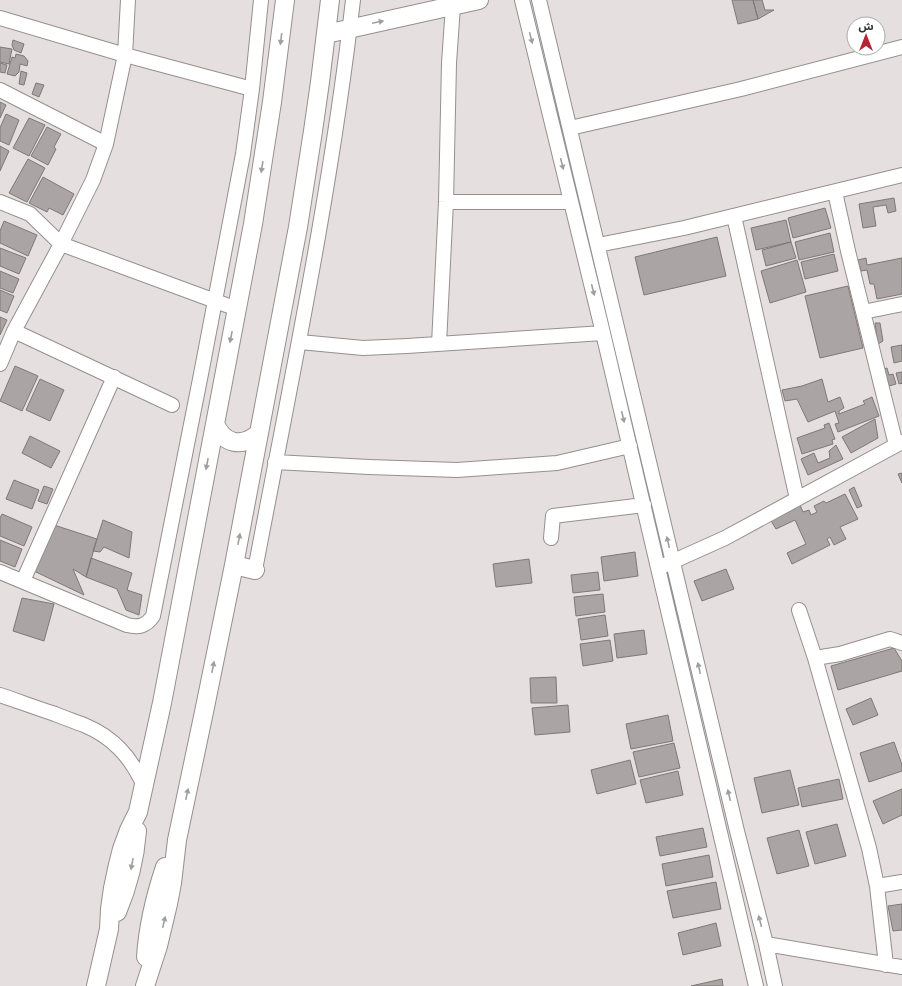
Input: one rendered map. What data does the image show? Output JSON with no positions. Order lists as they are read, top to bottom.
{
  "north": "top"
}
